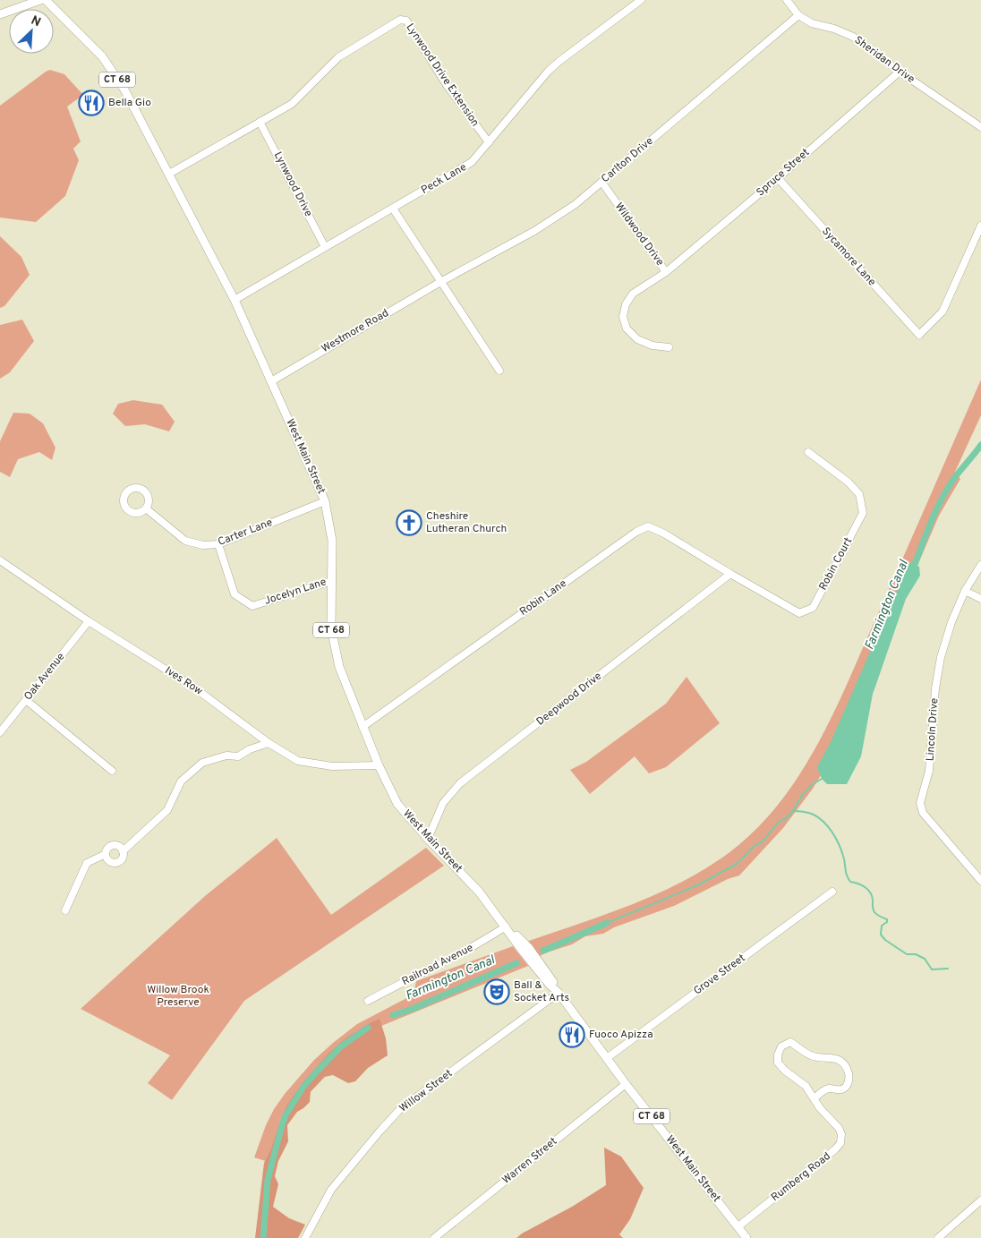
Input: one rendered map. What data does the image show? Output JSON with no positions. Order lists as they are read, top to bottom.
{
  "streets": {
    "main road": ["CT 68", "West Main Street"],
    "street": [
      "Sheridan Drive",
      "Lynwood Drive Extension",
      "Carlton Drive",
      "Spruce Street",
      "Peck Lane",
      "Lynwood Drive",
      "Wildwood Drive",
      "Sycamore Lane",
      "Westmore Road",
      "Carter Lane",
      "Robin Court",
      "Jocelyn Lane",
      "Robin Lane",
      "Oak Avenue",
      "Ives Row",
      "Deepwood Drive",
      "Lincoln Drive",
      "Railroad Avenue",
      "Grove Street",
      "Willow Street",
      "Warren Street",
      "Rumberg Road"
    ]
  },
  "crossings": [
    ["Sheridan Drive", "Carlton Drive"],
    ["Sheridan Drive", "Spruce Street"],
    ["Lynwood Drive Extension", "Peck Lane"],
    ["Lynwood Drive Extension", "Lynwood Drive"],
    ["Lynwood Drive Extension", "West Main Street"],
    ["Carlton Drive", "Wildwood Drive"],
    ["Carlton Drive", "Westmore Road"],
    ["Spruce Street", "Wildwood Drive"],
    ["Spruce Street", "Sycamore Lane"],
    ["Peck Lane", "Lynwood Drive"],
    ["Peck Lane", "West Main Street"],
    ["Westmore Road", "West Main Street"],
    ["West Main Street", "Carter Lane"],
    ["West Main Street", "Jocelyn Lane"],
    ["West Main Street", "Robin Lane"],
    ["West Main Street", "Ives Row"],
    ["West Main Street", "Deepwood Drive"],
    ["West Main Street", "Railroad Avenue"],
    ["West Main Street", "Grove Street"],
    ["West Main Street", "Willow Street"],
    ["West Main Street", "Warren Street"],
    ["West Main Street", "Rumberg Road"],
    ["Carter Lane", "Jocelyn Lane"],
    ["Robin Court", "Robin Lane"],
    ["Robin Court", "Deepwood Drive"],
    ["Robin Lane", "Deepwood Drive"],
    ["Oak Avenue", "Ives Row"]
  ],
  "water": ["Farmington Canal"],
  "parks": ["Willow Brook Preserve"],
  "places": {
    "restaurant": ["Bella Gio", "Fuoco Apizza"],
    "church": ["Cheshire Lutheran Church"],
    "theatre": ["Ball & Socket Arts"]
  },
  "north": "top right"
}
